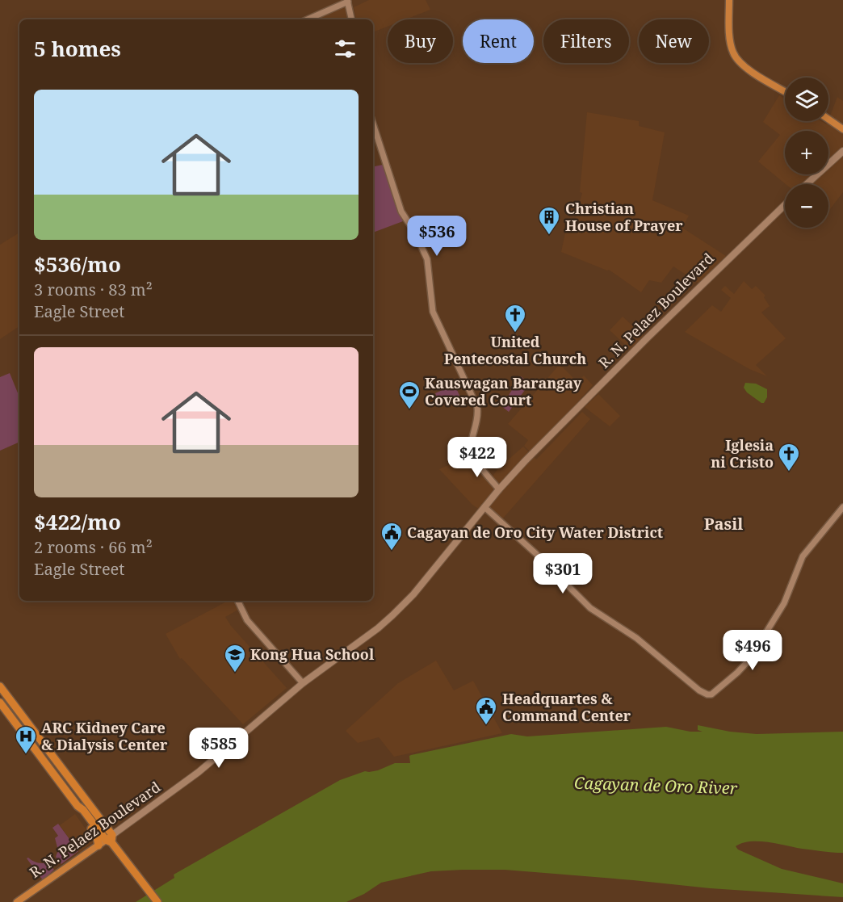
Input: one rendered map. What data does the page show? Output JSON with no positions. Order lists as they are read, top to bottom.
{
  "streets": {
    "main road": ["R. N. Pelaez Boulevard"]
  },
  "districts": ["Pasil"],
  "water": ["Cagayan de Oro River"],
  "places": {
    "building": ["Christian House of Prayer"],
    "church": ["United Pentecostal Church", "Iglesia ni Cristo"],
    "sports": ["Kauswagan Barangay Covered Court"],
    "public building": ["Cagayan de Oro City Water District", "Headquartes & Command Center"],
    "school or university": ["Kong Hua School"],
    "hospital": ["ARC Kidney Care & Dialysis Center"]
  },
  "page": {
    "chip": [
      "Buy",
      "Rent",
      "Filters",
      "New"
    ],
    "heading": "5 homes",
    "map_buttons": ["+", "−"],
    "list": [
      {
        "name": "$536/mo",
        "note": "3 rooms · 83 m² · Eagle Street"
      },
      {
        "name": "$422/mo",
        "note": "2 rooms · 66 m² · Eagle Street"
      }
    ],
    "price": [
      "$536",
      "$422",
      "$301",
      "$496",
      "$585"
    ]
  }
}
